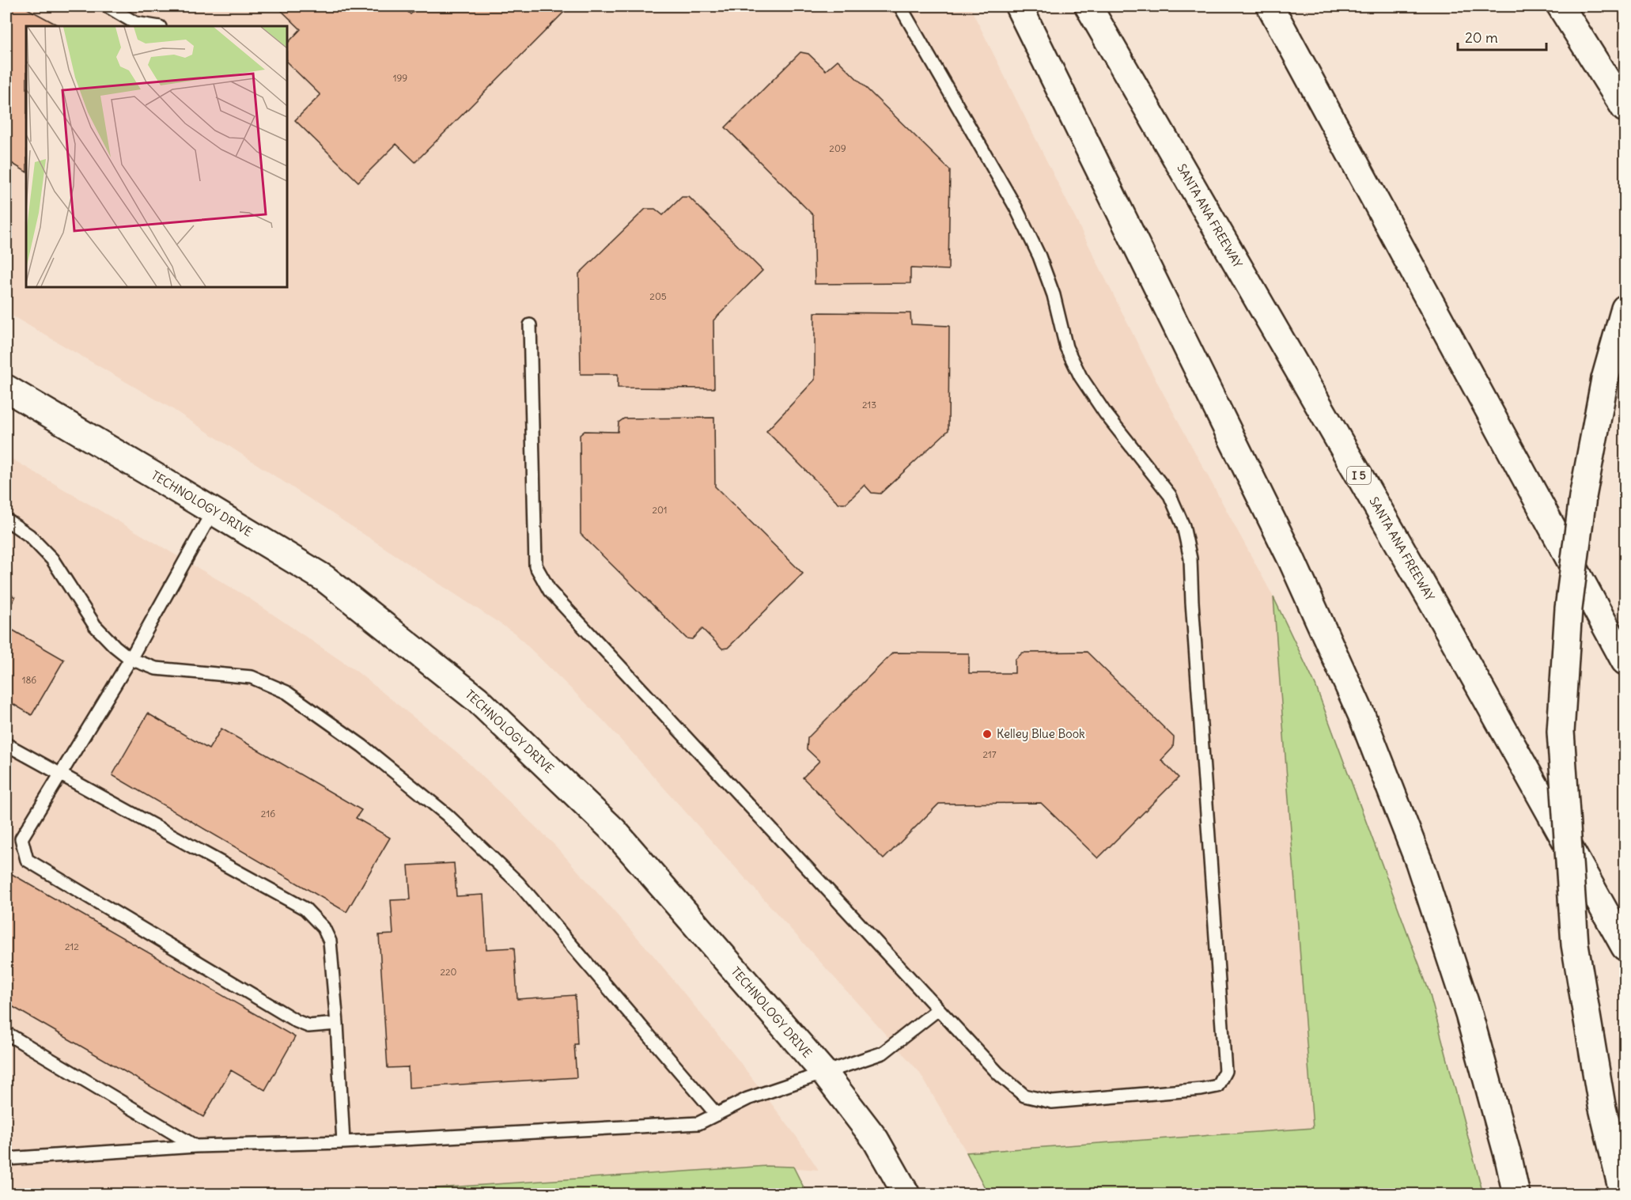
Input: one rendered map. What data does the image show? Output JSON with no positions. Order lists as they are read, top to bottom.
{
  "streets": {
    "main road": ["SANTA ANA FREEWAY", "I 5", "TECHNOLOGY DRIVE"]
  },
  "places": ["Kelley Blue Book"],
  "house_numbers": [
    "199",
    "209",
    "205",
    "213",
    "201",
    "186",
    "217",
    "216",
    "212",
    "220"
  ],
  "scale_bar": "20 m"
}
